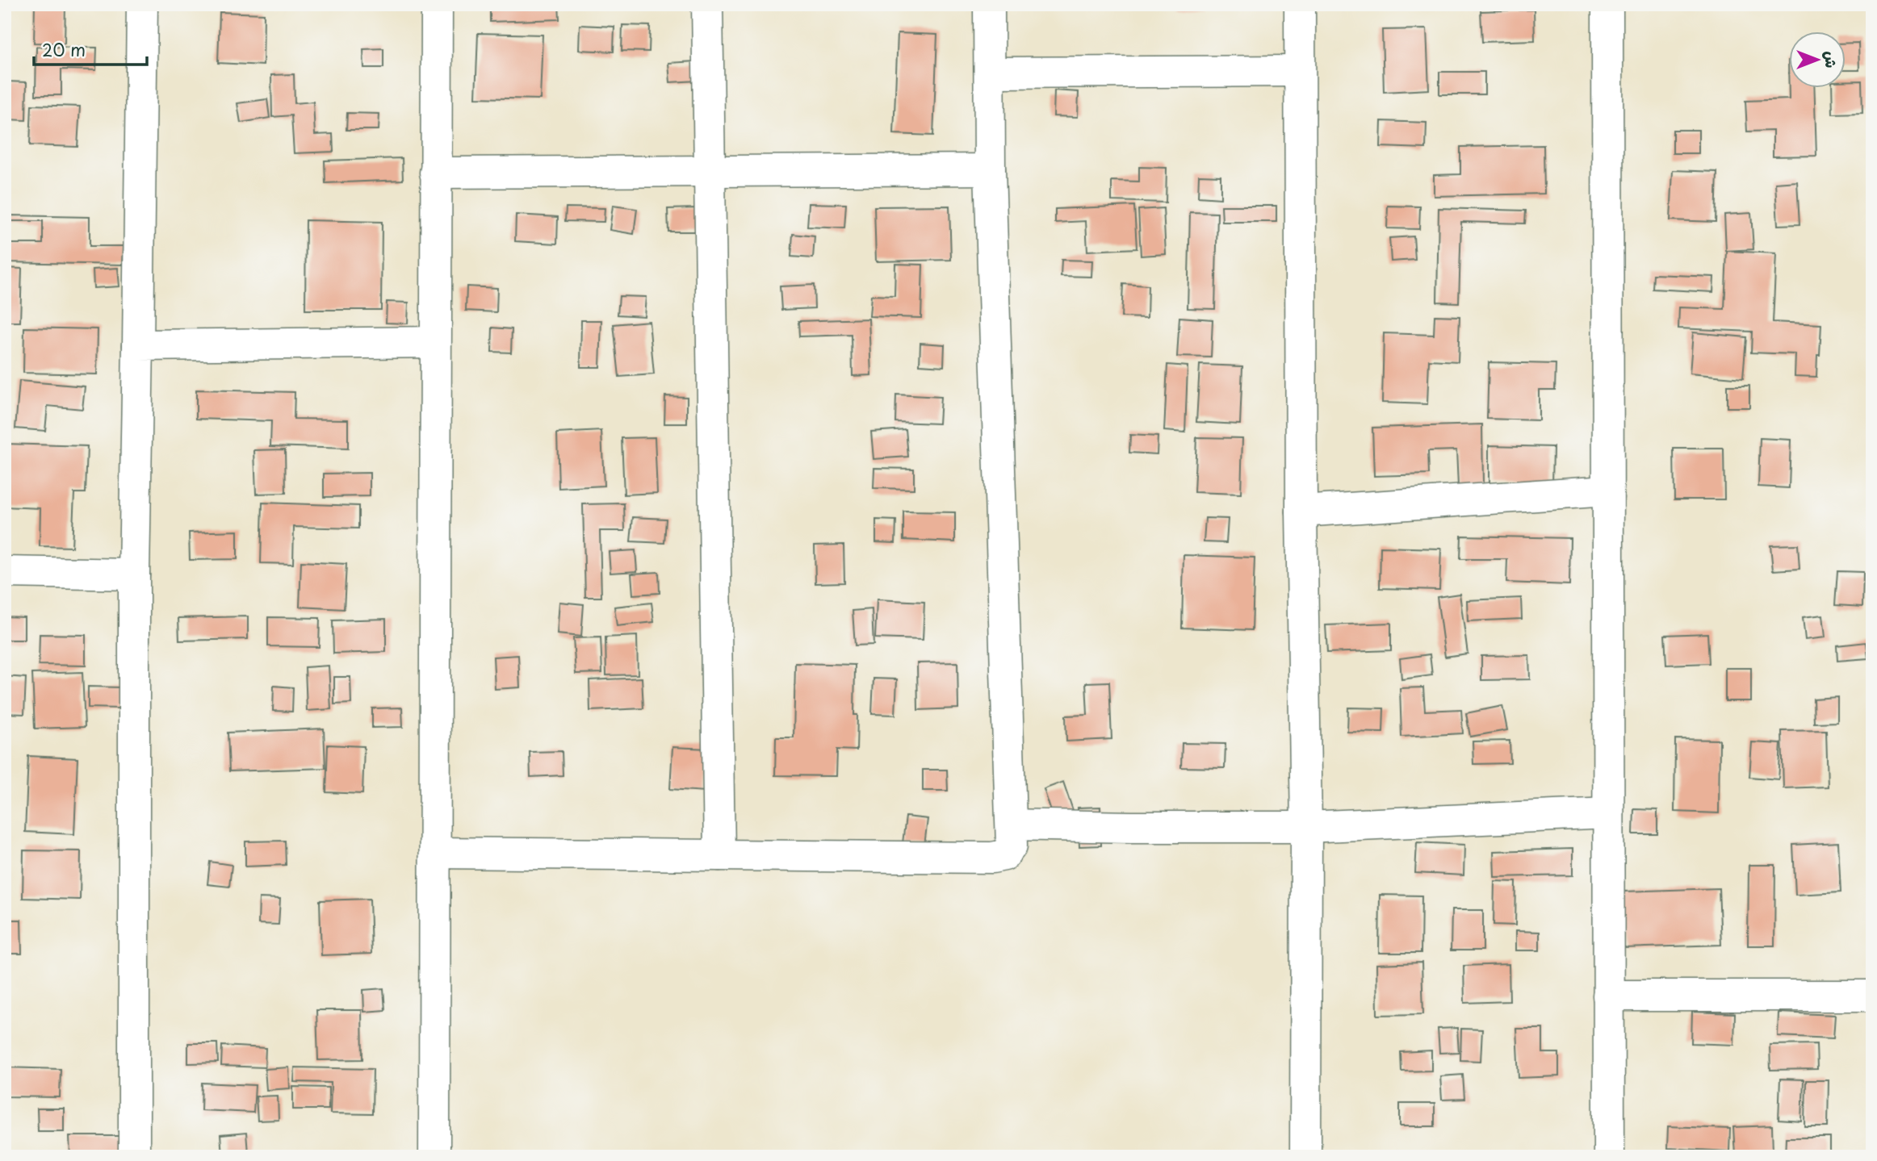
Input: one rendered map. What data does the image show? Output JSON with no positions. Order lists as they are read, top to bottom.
{
  "scale_bar": "20 m",
  "north": "right"
}
